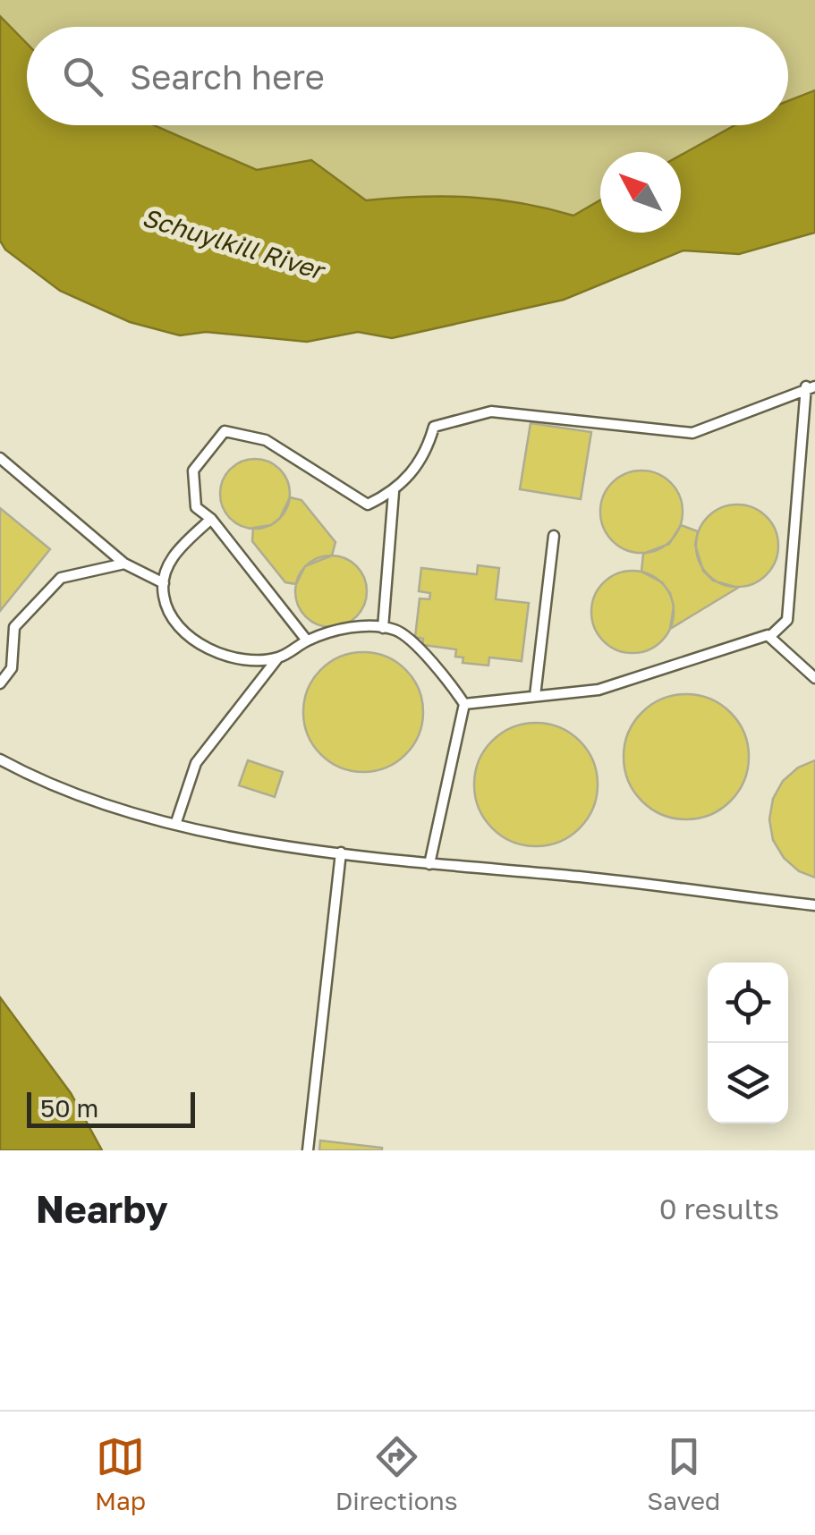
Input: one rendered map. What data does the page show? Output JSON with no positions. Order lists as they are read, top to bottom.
{
  "water": ["Schuylkill River"],
  "scale_bar": "50 m",
  "north": "top left",
  "page": {
    "search": "Search here",
    "scale": "50 m",
    "heading": ["Nearby", "0 results"],
    "nav": ["Map", "Directions", "Saved"]
  }
}
